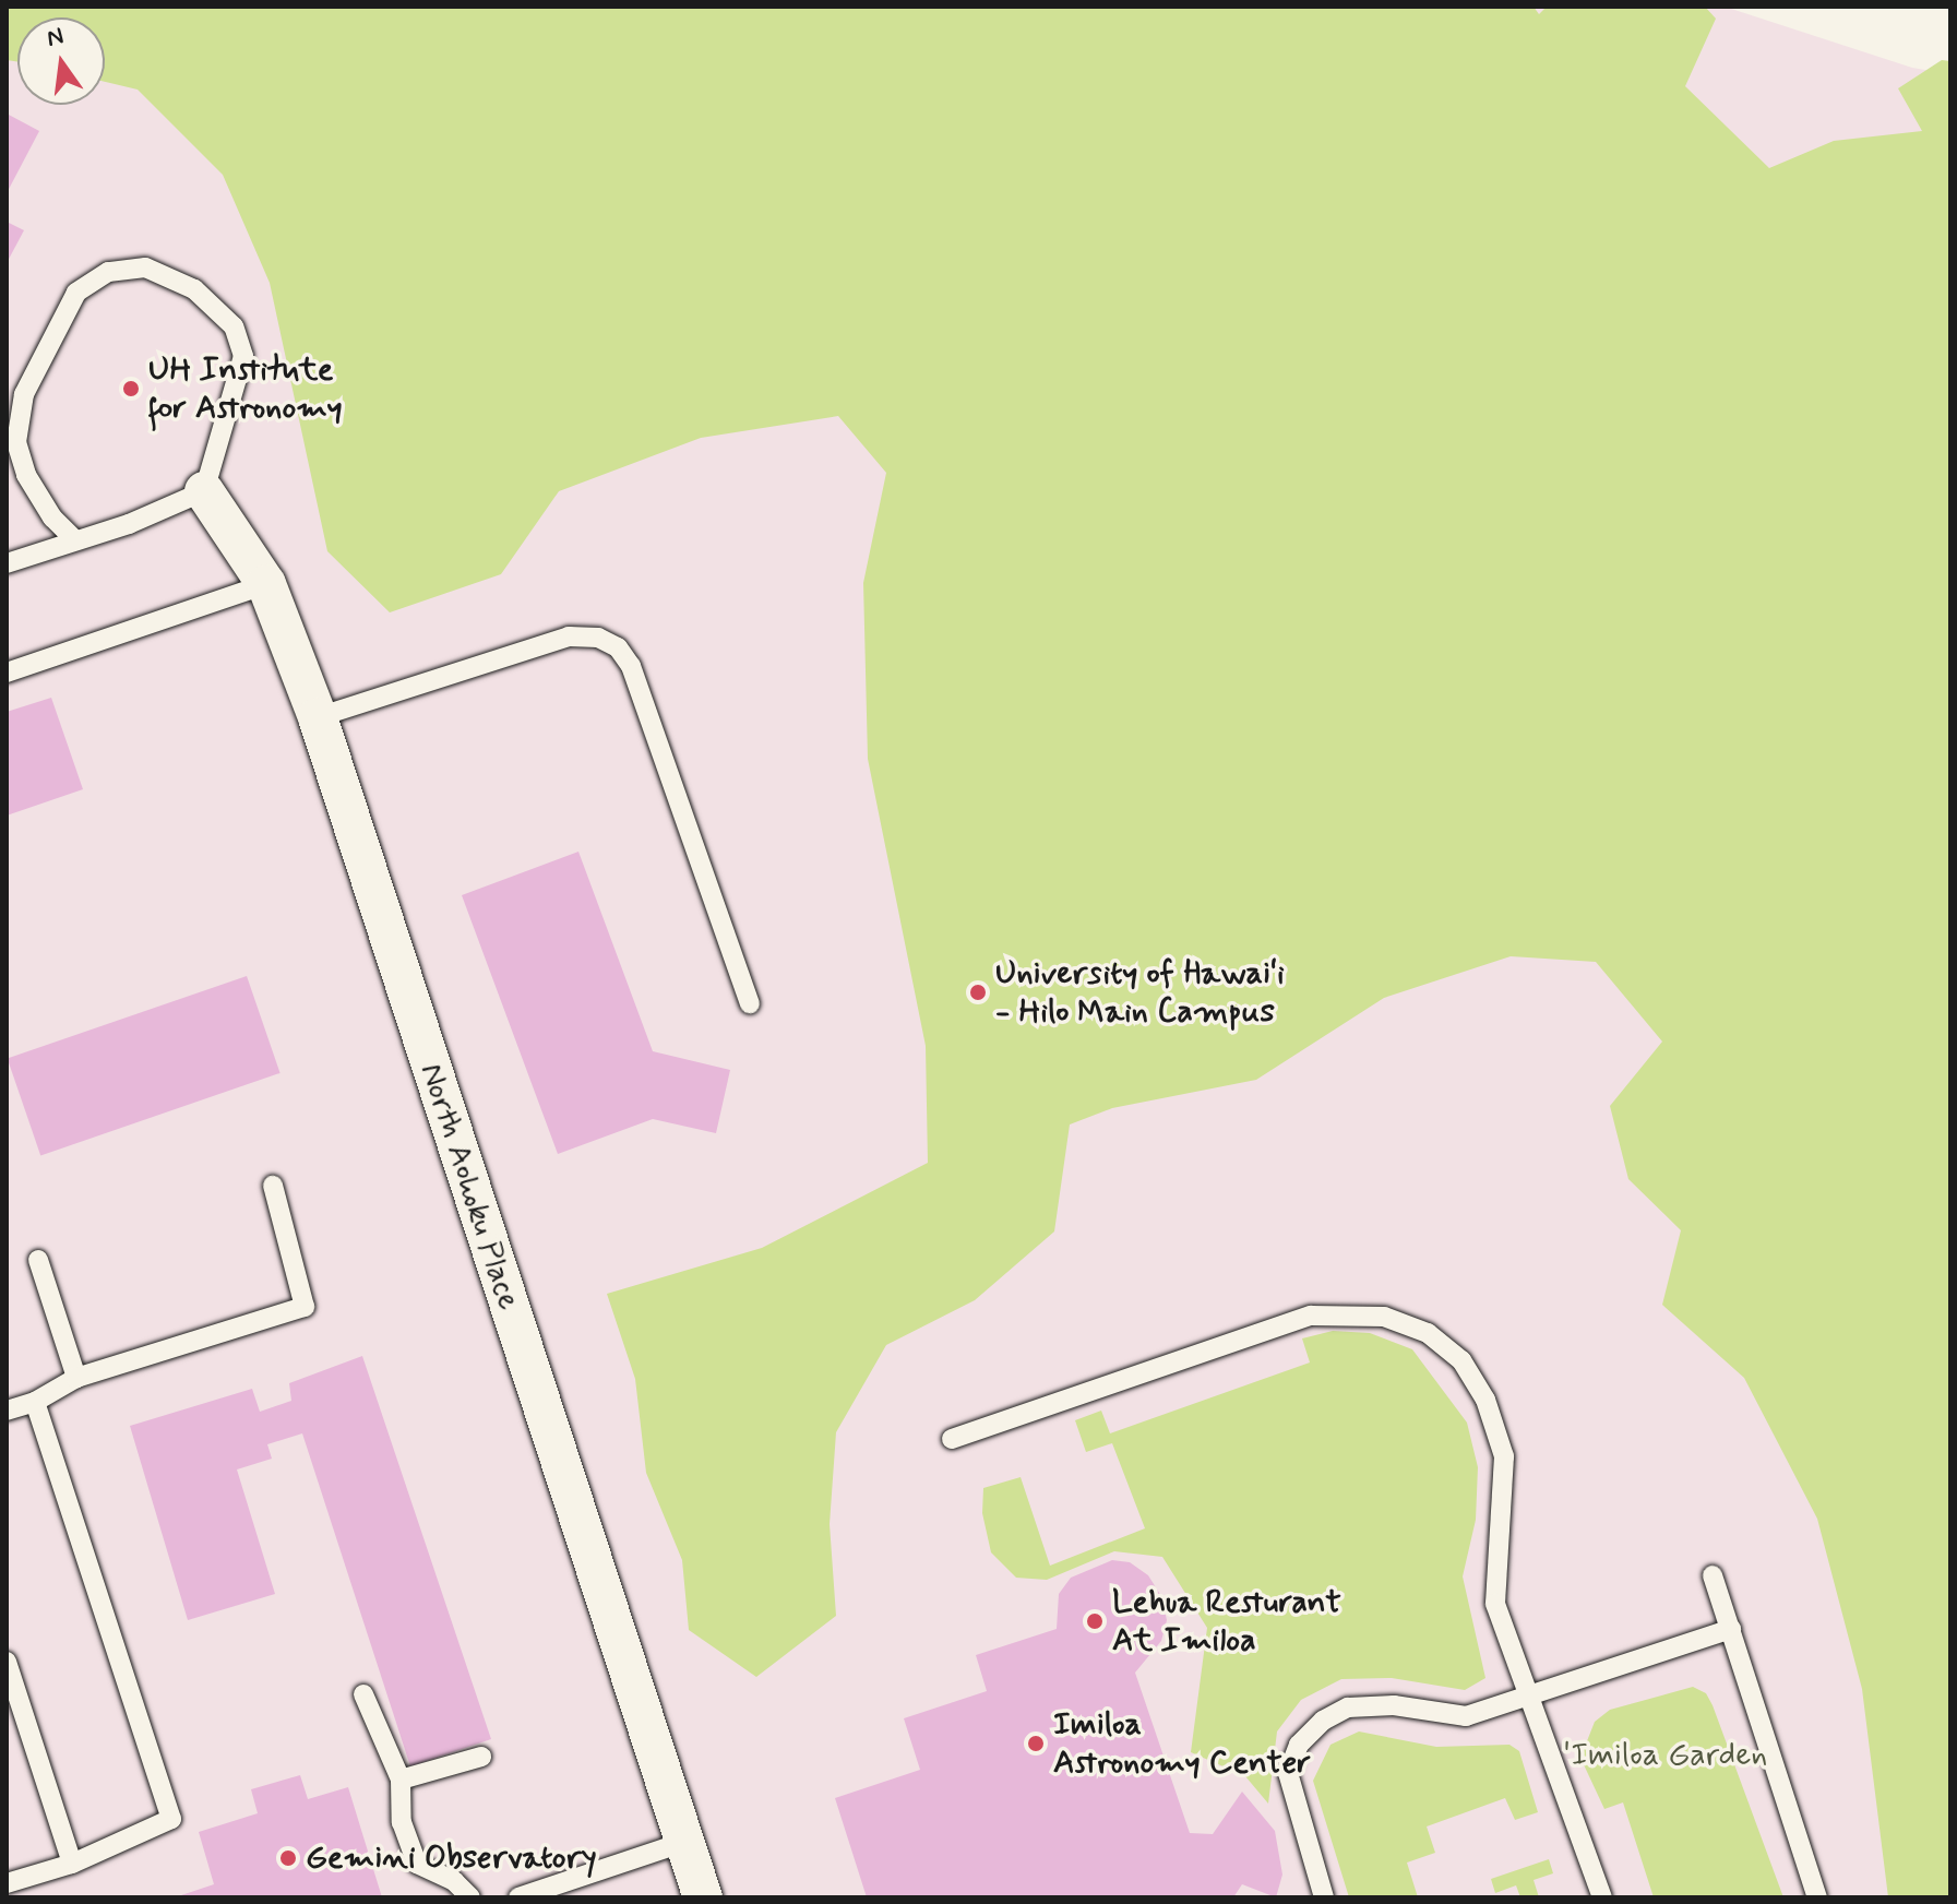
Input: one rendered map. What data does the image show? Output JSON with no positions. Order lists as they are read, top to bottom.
{
  "streets": {
    "street": ["North Aohoku Place"]
  },
  "parks": ["'Imiloa Garden"],
  "places": [
    "UH Institute for Astronomy",
    "University of Hawaiʻi - Hilo Main Campus",
    "Lehua Resturant At Imiloa",
    "Imiloa Astronomy Center",
    "Gemini Observatory"
  ],
  "north": "top"
}
